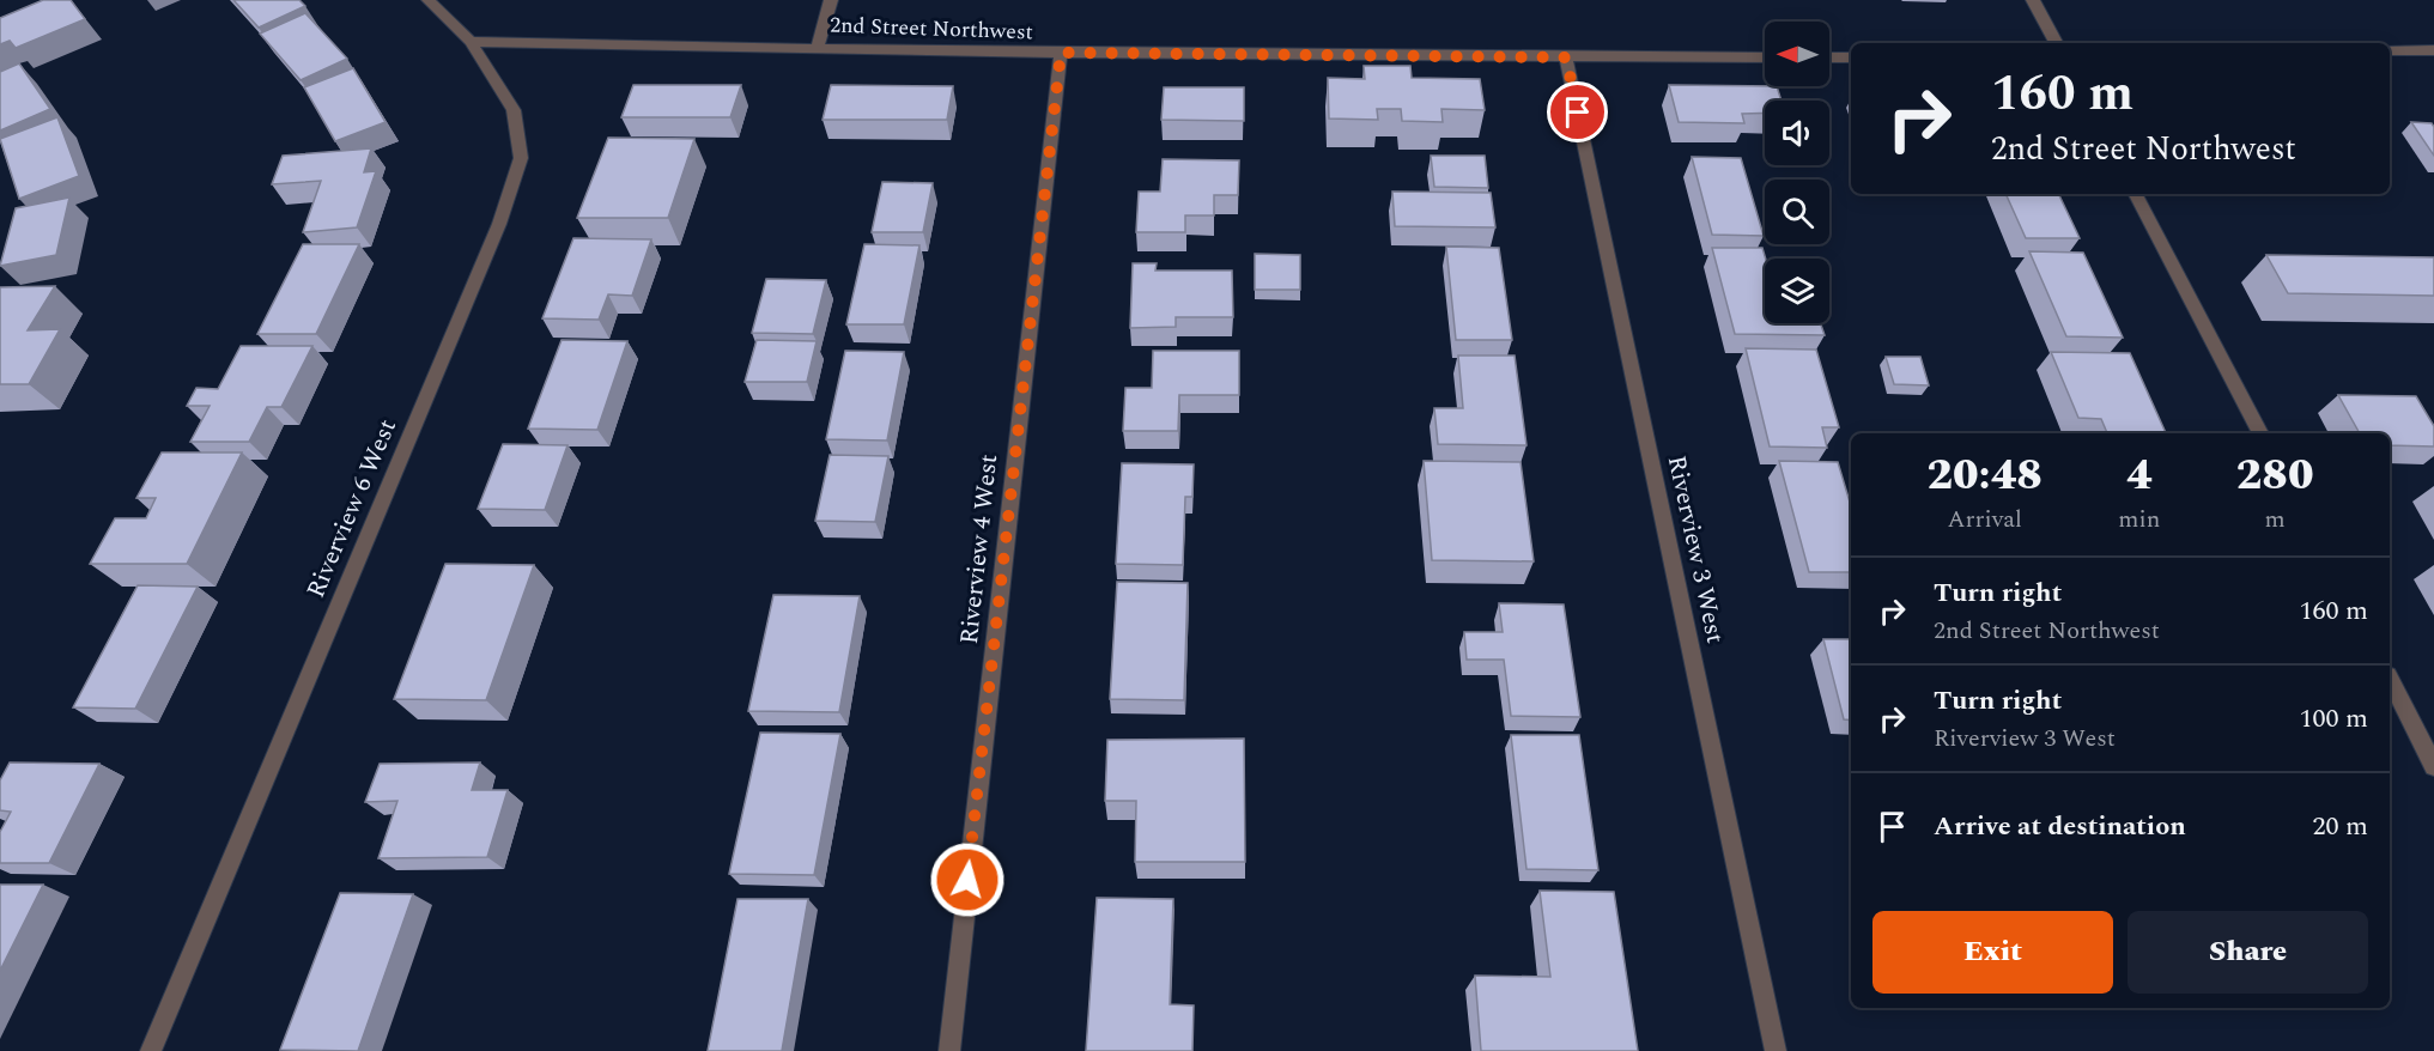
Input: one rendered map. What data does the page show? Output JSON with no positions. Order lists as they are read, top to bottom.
{
  "streets": {
    "street": [
      "2nd Street Northwest",
      "Riverview 6 West",
      "Riverview 4 West",
      "Riverview 3 West"
    ]
  },
  "crossings": [
    ["2nd Street Northwest", "Riverview 6 West"],
    ["2nd Street Northwest", "Riverview 4 West"],
    ["2nd Street Northwest", "Riverview 3 West"]
  ],
  "north": "left",
  "page": {
    "turn": ["160 m", "2nd Street Northwest"],
    "eta": [
      "20:48",
      "Arrival",
      "4",
      "min",
      "280",
      "m"
    ],
    "list": [
      {
        "name": "Turn right",
        "note": "2nd Street Northwest",
        "value": "160 m"
      },
      {
        "name": "Turn right",
        "note": "Riverview 3 West",
        "value": "100 m"
      },
      {
        "name": "Arrive at destination",
        "value": "20 m"
      }
    ],
    "buttons": ["Exit", "Share"]
  }
}
